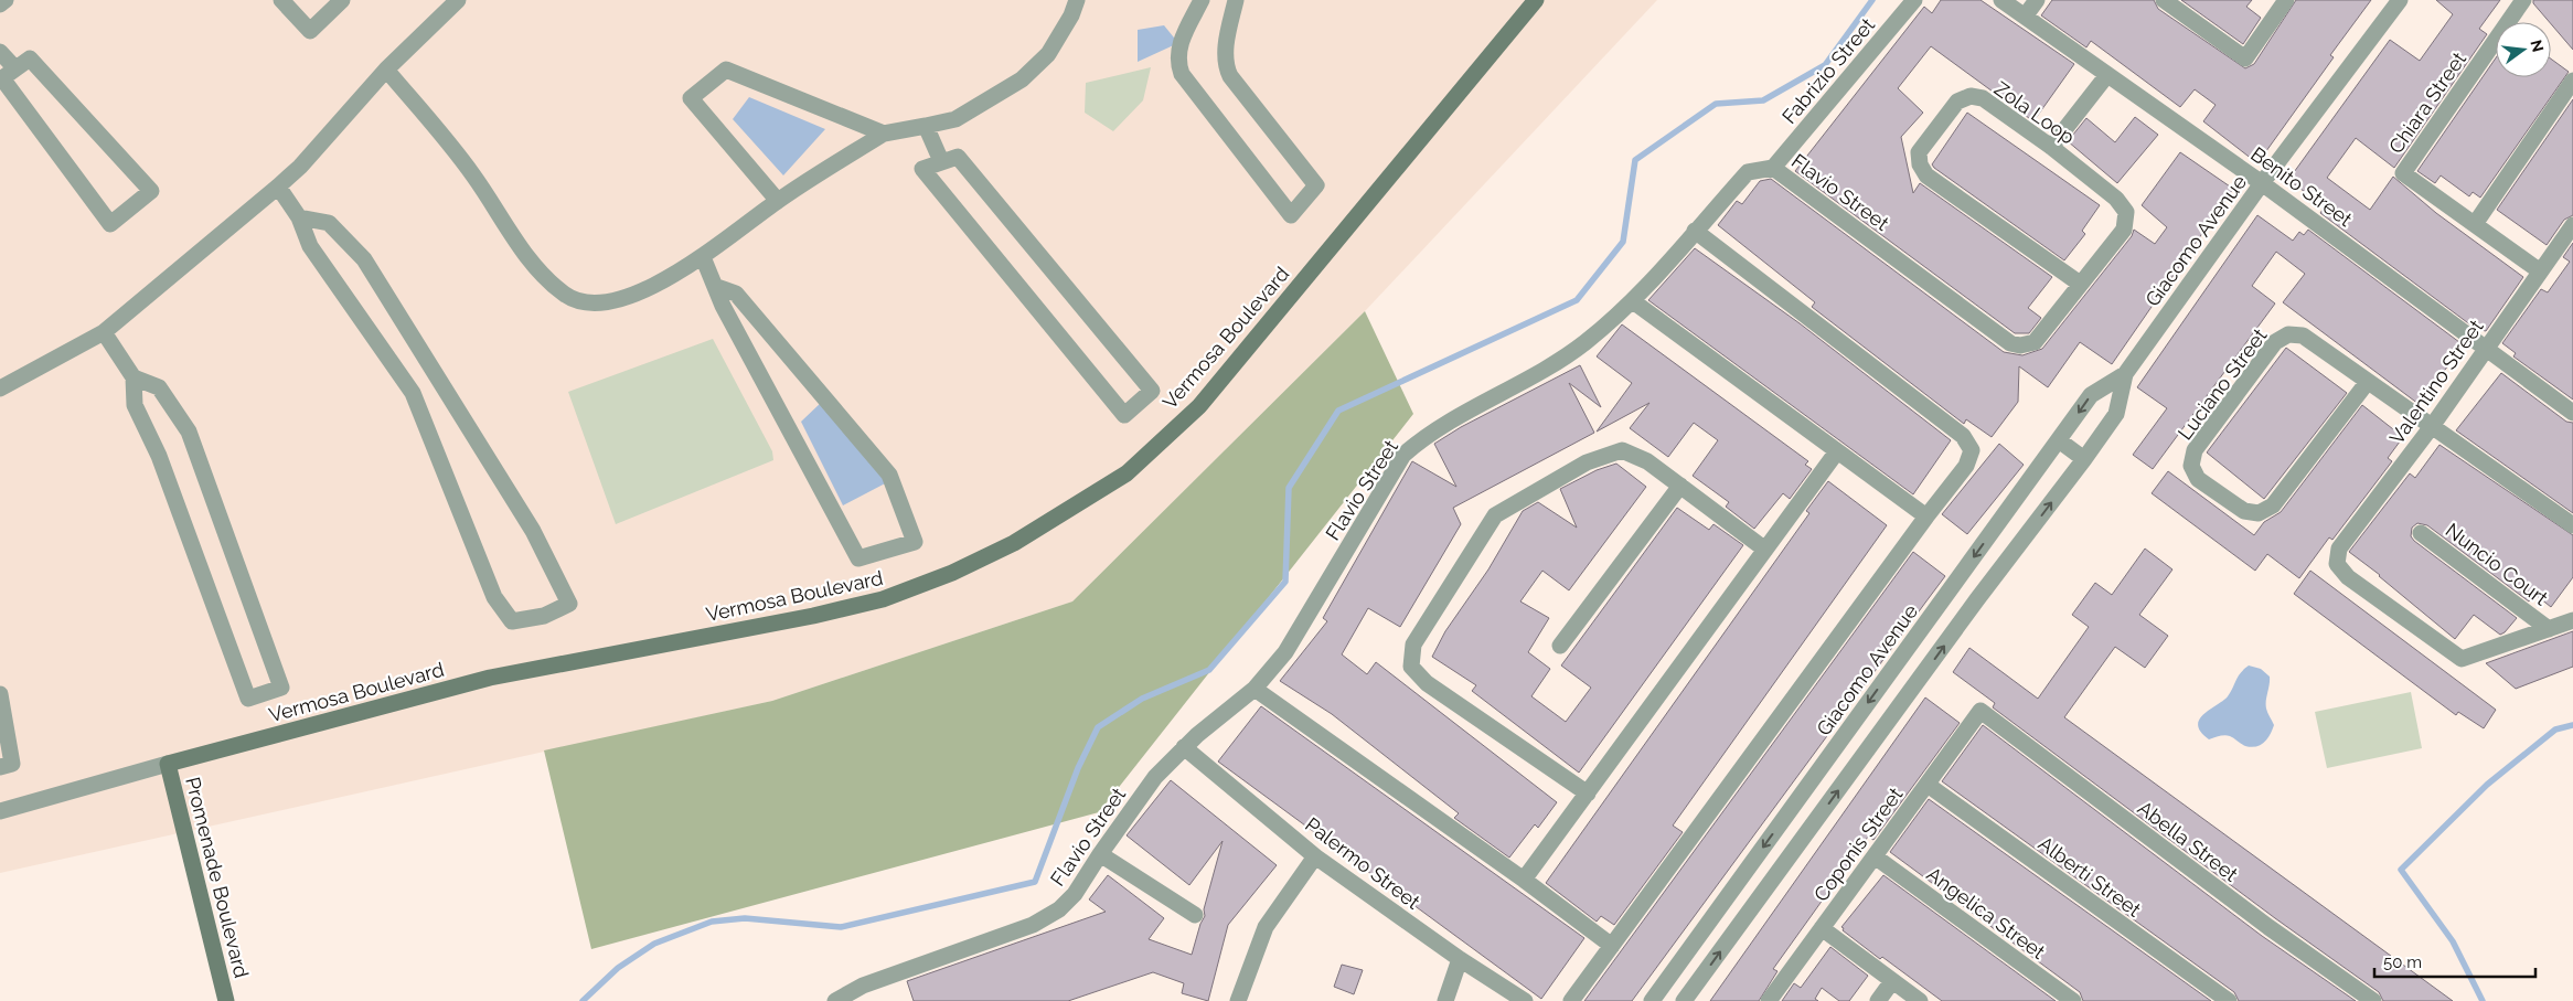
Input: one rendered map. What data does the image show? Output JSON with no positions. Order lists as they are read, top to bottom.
{
  "streets": {
    "main road": ["Vermosa Boulevard", "Promenade Boulevard"],
    "street": [
      "Fabrizio Street",
      "Chiara Street",
      "Zola Loop",
      "Benito Street",
      "Flavio Street",
      "Giacomo Avenue",
      "Valentino Street",
      "Luciano Street",
      "Nuncio Court",
      "Abella Street",
      "Coponis Street",
      "Palermo Street",
      "Alberti Street",
      "Angelica Street"
    ]
  },
  "crossings": [
    ["Fabrizio Street", "Flavio Street"],
    ["Chiara Street", "Valentino Street"],
    ["Zola Loop", "Flavio Street"],
    ["Benito Street", "Giacomo Avenue"],
    ["Benito Street", "Valentino Street"],
    ["Flavio Street", "Palermo Street"],
    ["Vermosa Boulevard", "Promenade Boulevard"],
    ["Valentino Street", "Luciano Street"],
    ["Valentino Street", "Nuncio Court"],
    ["Abella Street", "Coponis Street"],
    ["Coponis Street", "Alberti Street"],
    ["Coponis Street", "Angelica Street"]
  ],
  "scale_bar": "50 m",
  "north": "right"
}
